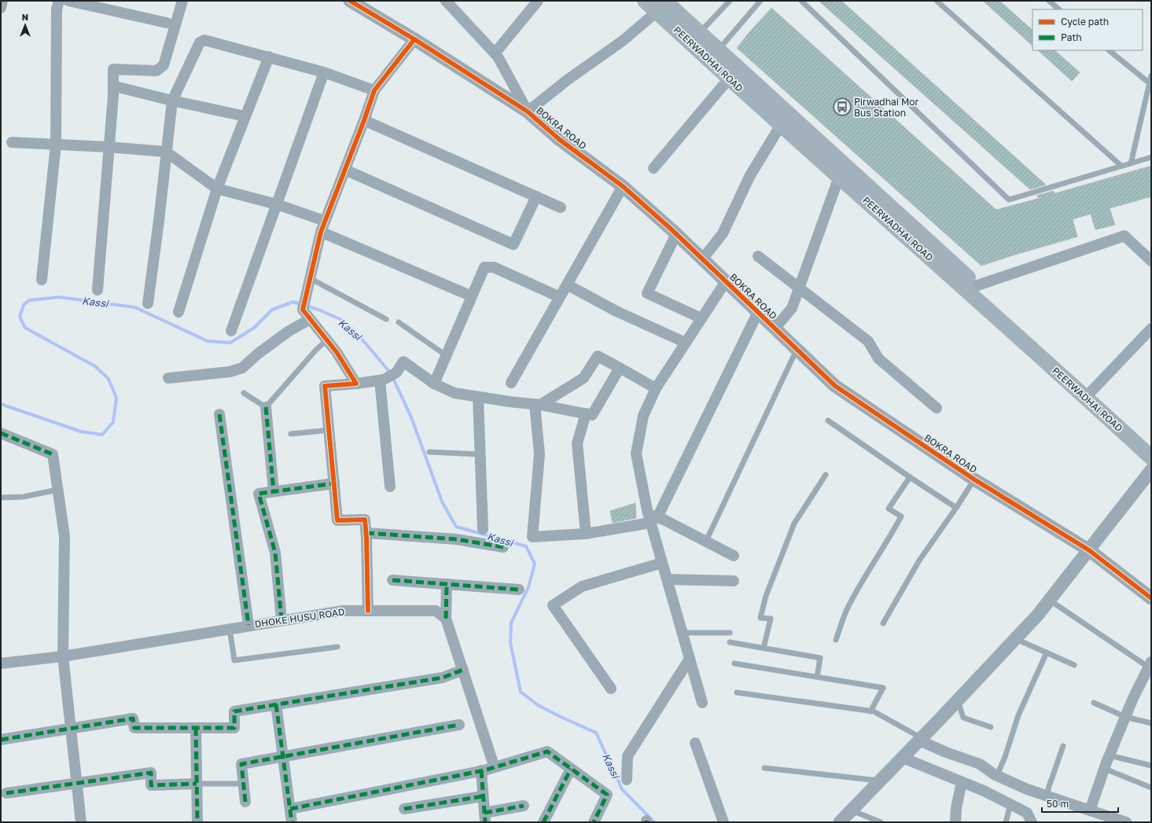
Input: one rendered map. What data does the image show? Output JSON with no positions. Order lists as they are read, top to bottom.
{
  "streets": {
    "main road": ["PEERWADHAI ROAD"],
    "street": ["BOKRA ROAD", "DHOKE HUSU ROAD"]
  },
  "water": ["Kassi"],
  "places": {
    "bus stop": ["Pirwadhai Mor Bus Station"]
  },
  "legend": ["Cycle path", "Path"],
  "scale_bar": "50 m",
  "north": "top"
}
